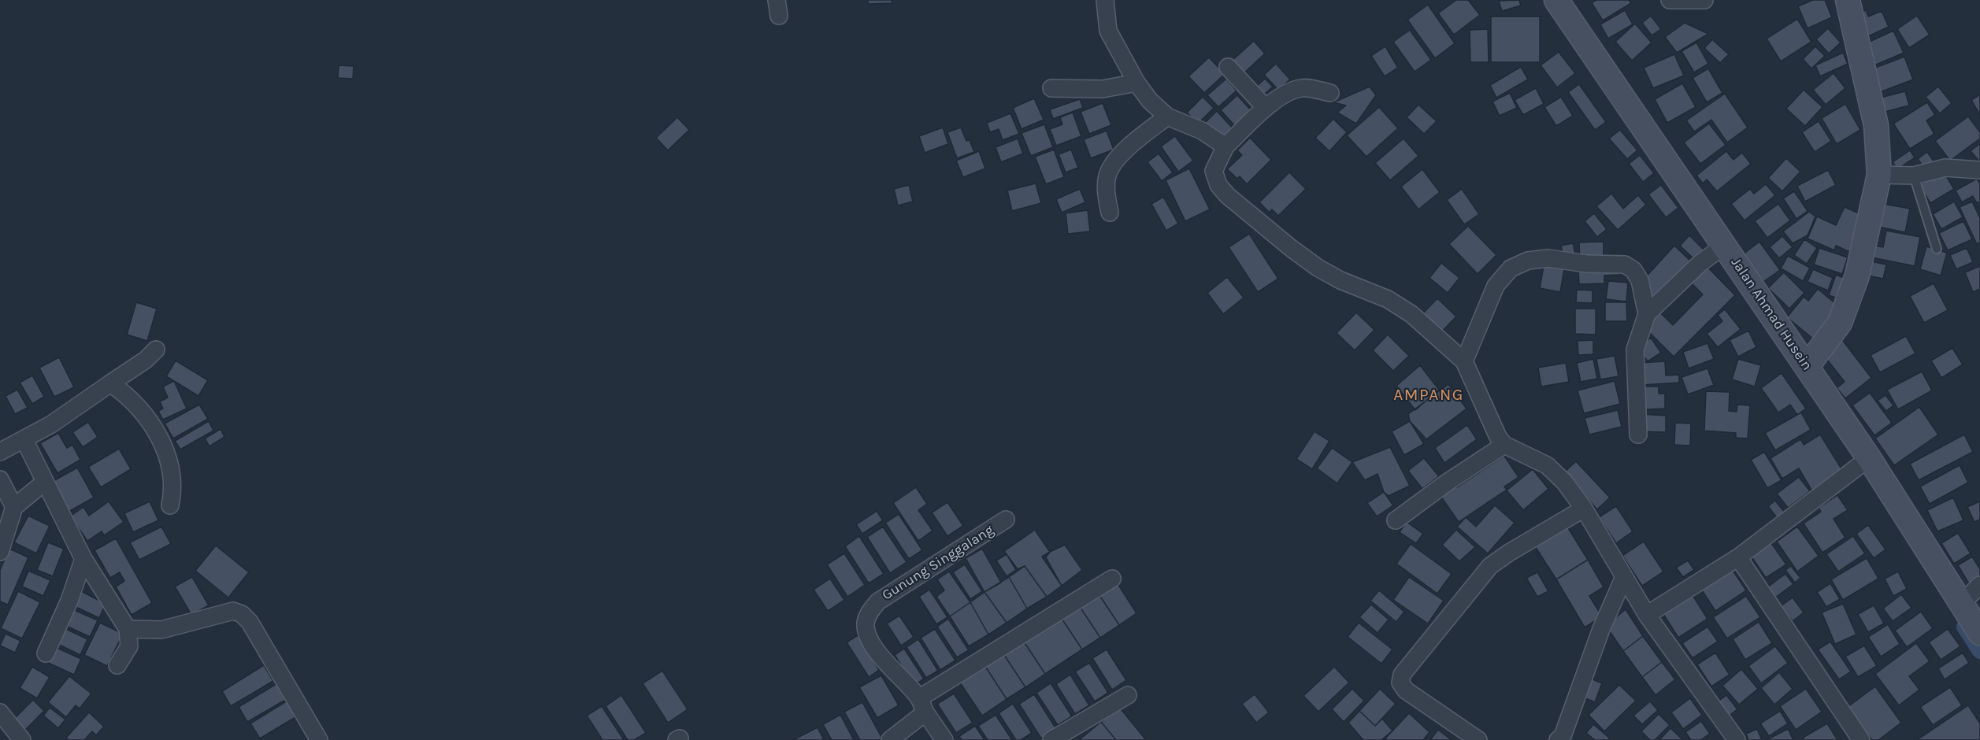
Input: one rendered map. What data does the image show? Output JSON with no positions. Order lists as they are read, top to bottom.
{
  "streets": {
    "main road": ["Jalan Ahmad Husein"],
    "street": ["Gunung Singgalang"]
  },
  "districts": ["AMPANG"]
}
